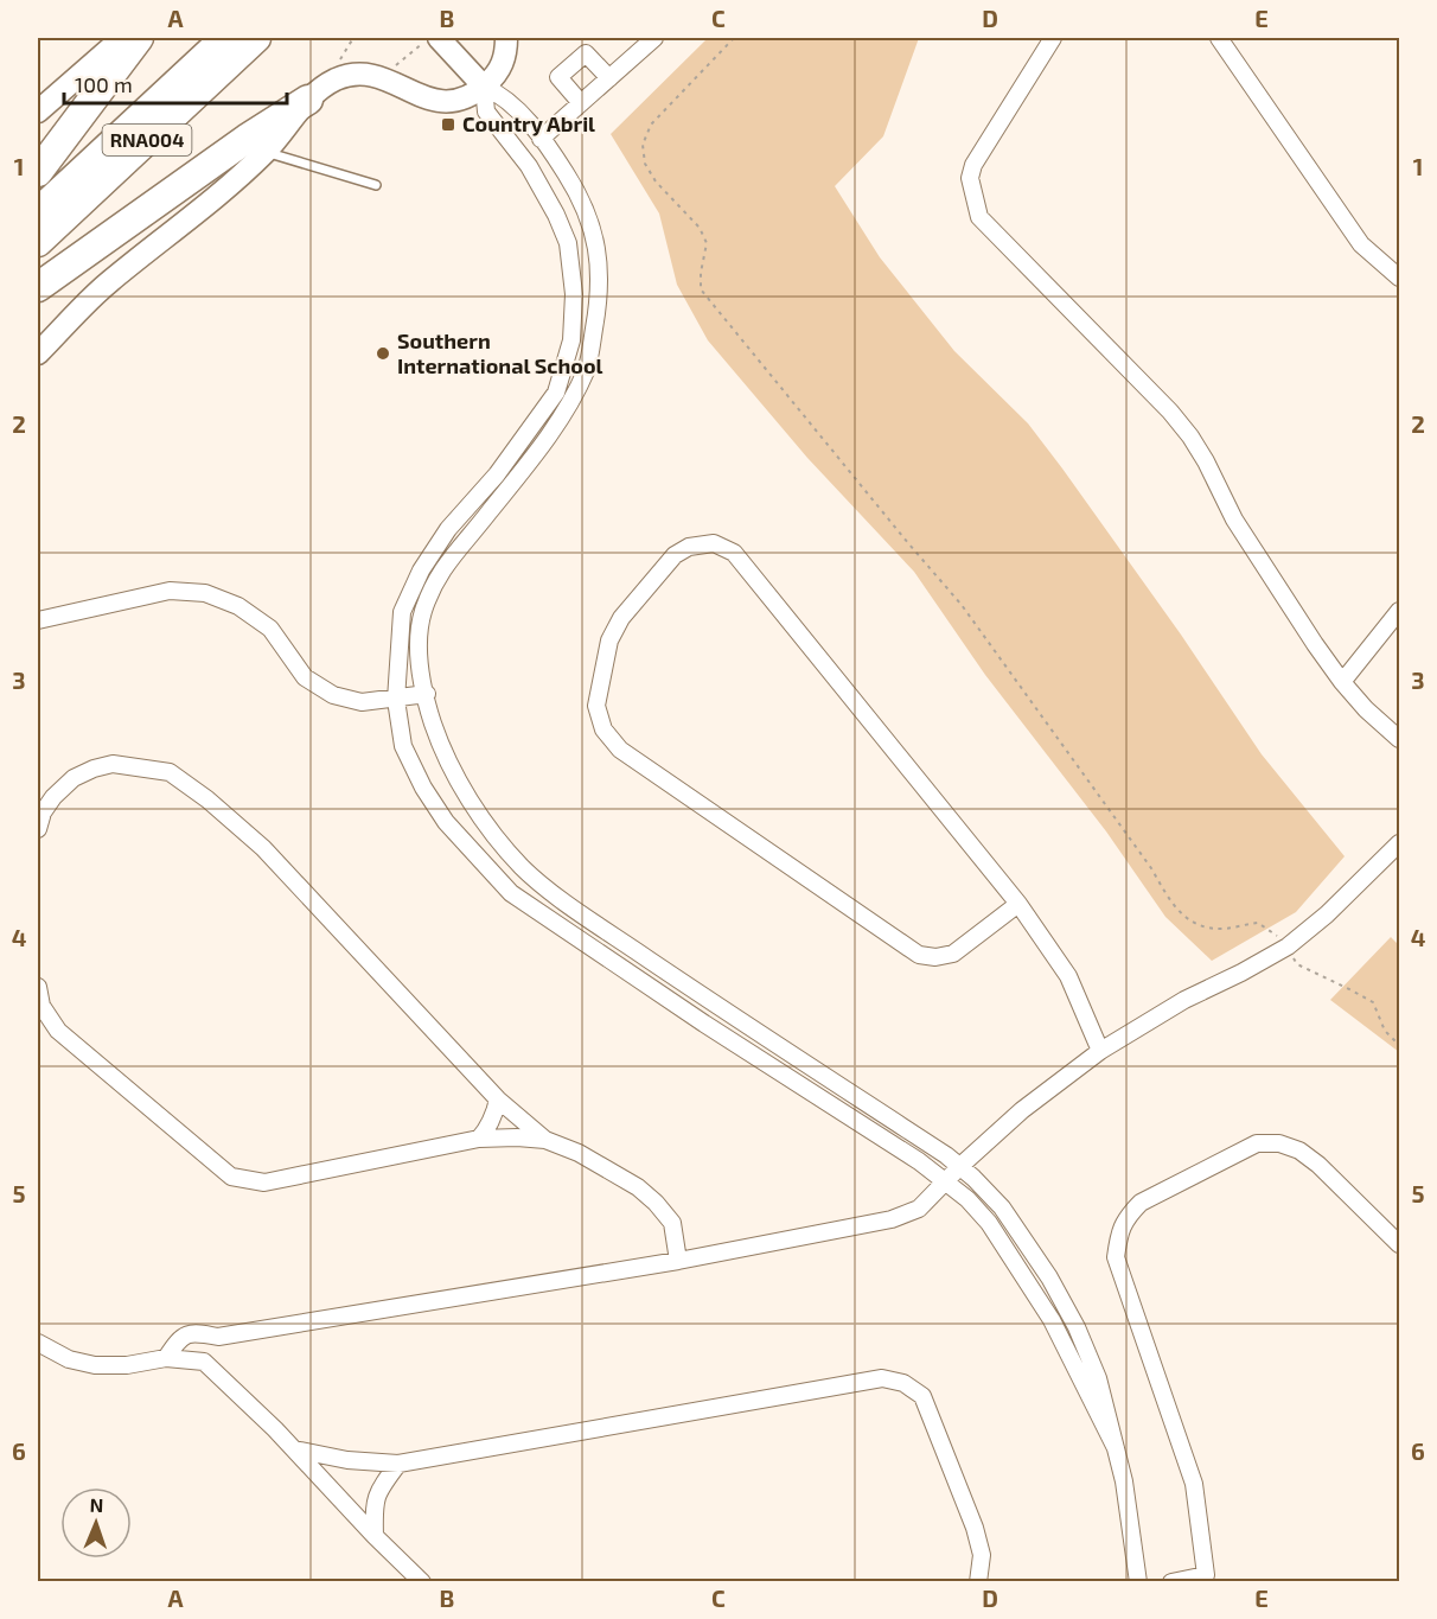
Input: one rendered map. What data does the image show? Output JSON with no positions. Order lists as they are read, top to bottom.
{
  "streets": {
    "highway": ["RNA004"]
  },
  "places": {
    "transit": ["Country Abril"],
    "other": ["Southern International School"]
  },
  "scale_bar": "100 m",
  "north": "top",
  "grid": {
    "columns": [
      "A",
      "B",
      "C",
      "D",
      "E"
    ],
    "rows": [
      "1",
      "2",
      "3",
      "4",
      "5",
      "6"
    ]
  }
}
